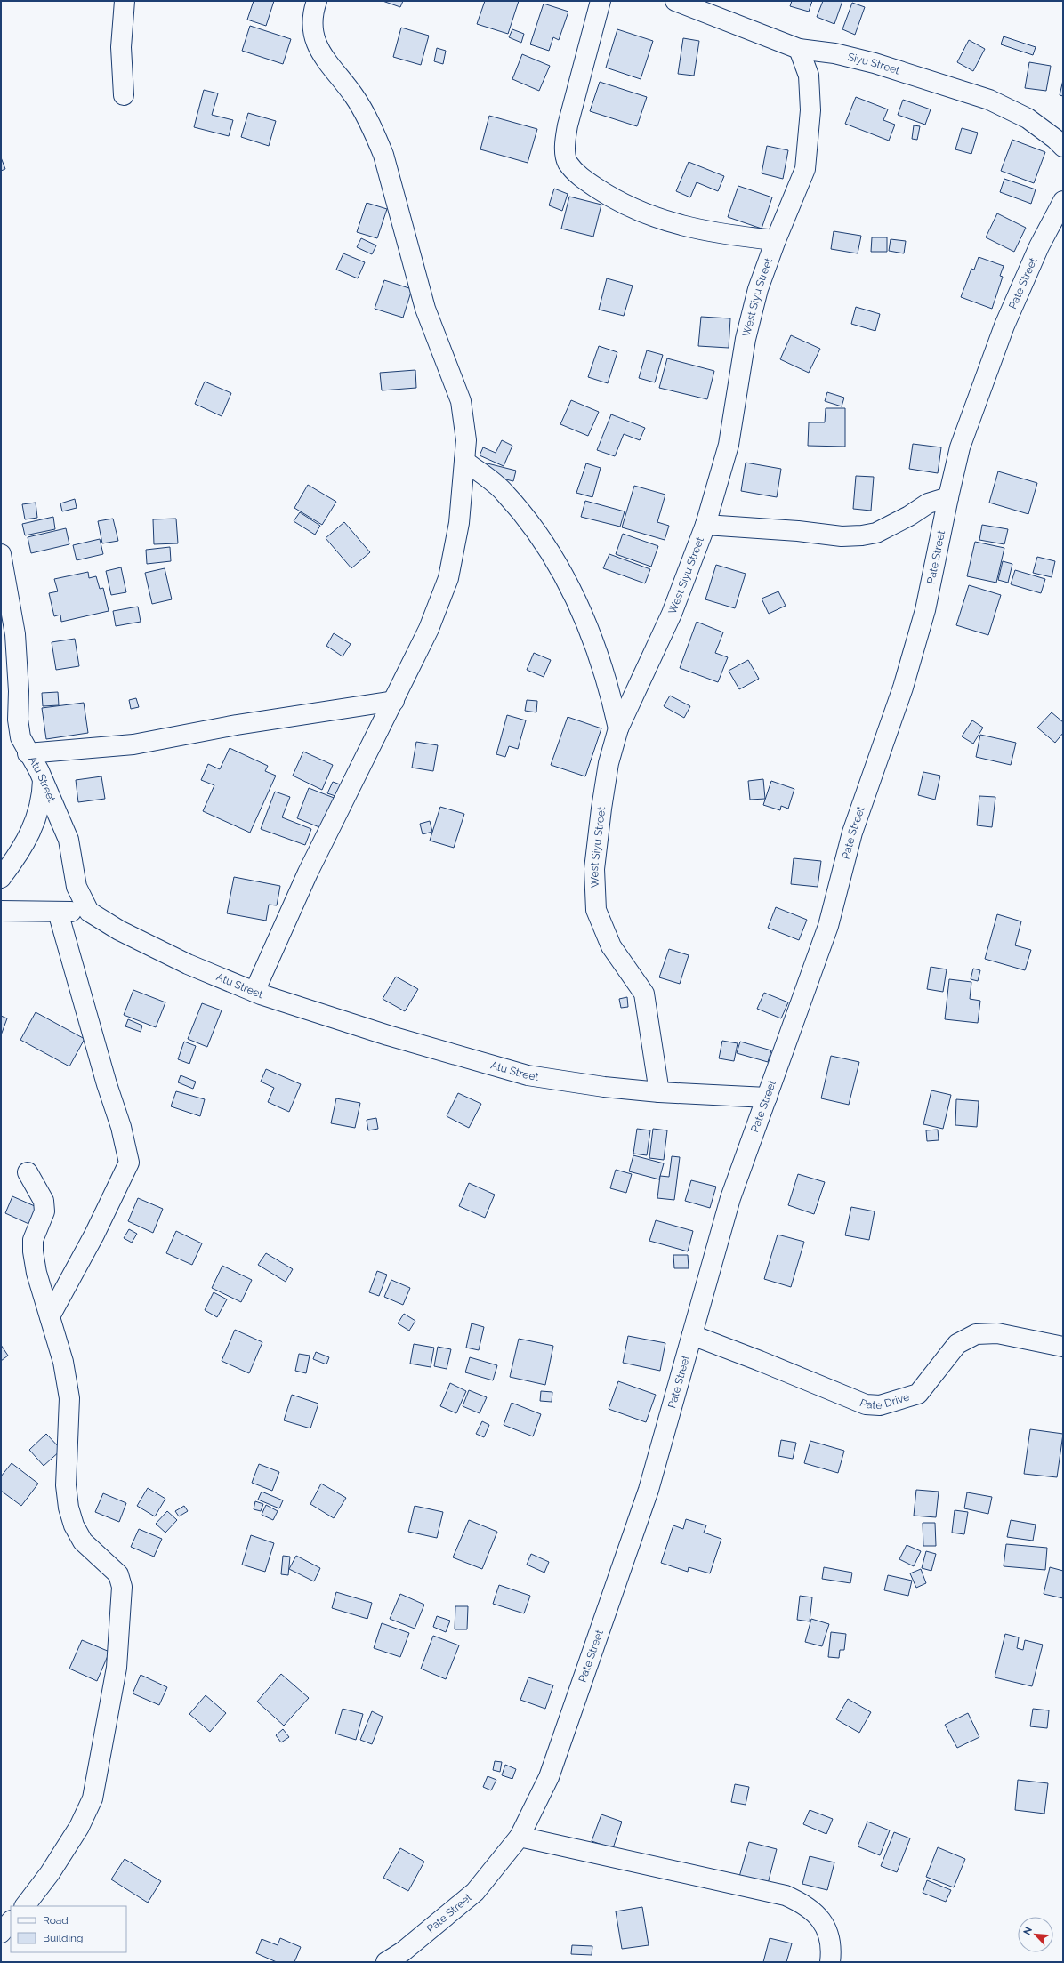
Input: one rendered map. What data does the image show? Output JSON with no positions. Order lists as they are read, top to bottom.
{
  "streets": {
    "street": [
      "Siyu Street",
      "Pate Street",
      "West Siyu Street",
      "Atu Street",
      "Pate Drive"
    ]
  },
  "crossings": [
    ["Siyu Street", "West Siyu Street"],
    ["Pate Street", "Atu Street"],
    ["Pate Street", "Pate Drive"],
    ["West Siyu Street", "Atu Street"]
  ],
  "legend": ["Road", "Building"],
  "north": "top left"
}
